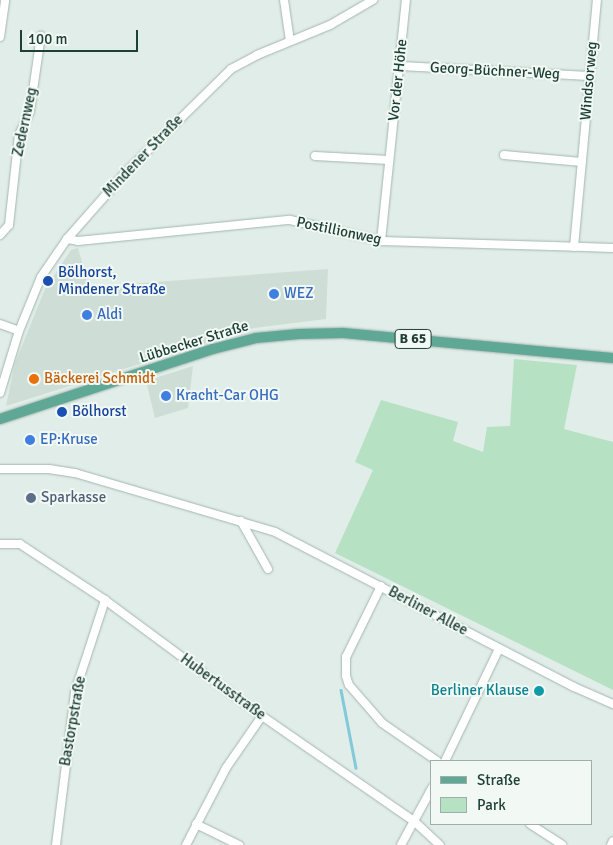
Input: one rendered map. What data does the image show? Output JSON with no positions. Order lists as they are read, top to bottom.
{
  "streets": {
    "main road": ["B 65", "Lübbecker Straße"],
    "street": [
      "Georg-Büchner-Weg",
      "Vor der Höhe",
      "Windsorweg",
      "Zedernweg",
      "Mindener Straße",
      "Postillionweg",
      "Berliner Allee",
      "Hubertusstraße",
      "Bastorpstraße"
    ]
  },
  "crossings": [
    ["Georg-Büchner-Weg", "Vor der Höhe"],
    ["Georg-Büchner-Weg", "Windsorweg"],
    ["Vor der Höhe", "Postillionweg"],
    ["Windsorweg", "Postillionweg"],
    ["Mindener Straße", "Postillionweg"],
    ["Hubertusstraße", "Bastorpstraße"]
  ],
  "places": [
    "Bölhorst, Mindener Straße",
    "WEZ",
    "Aldi",
    "Bäckerei Schmidt",
    "Kracht-Car OHG",
    "Bölhorst",
    "EP:Kruse",
    "Sparkasse",
    "Berliner Klause"
  ],
  "legend": ["Straße", "Park"],
  "scale_bar": "100 m"
}
